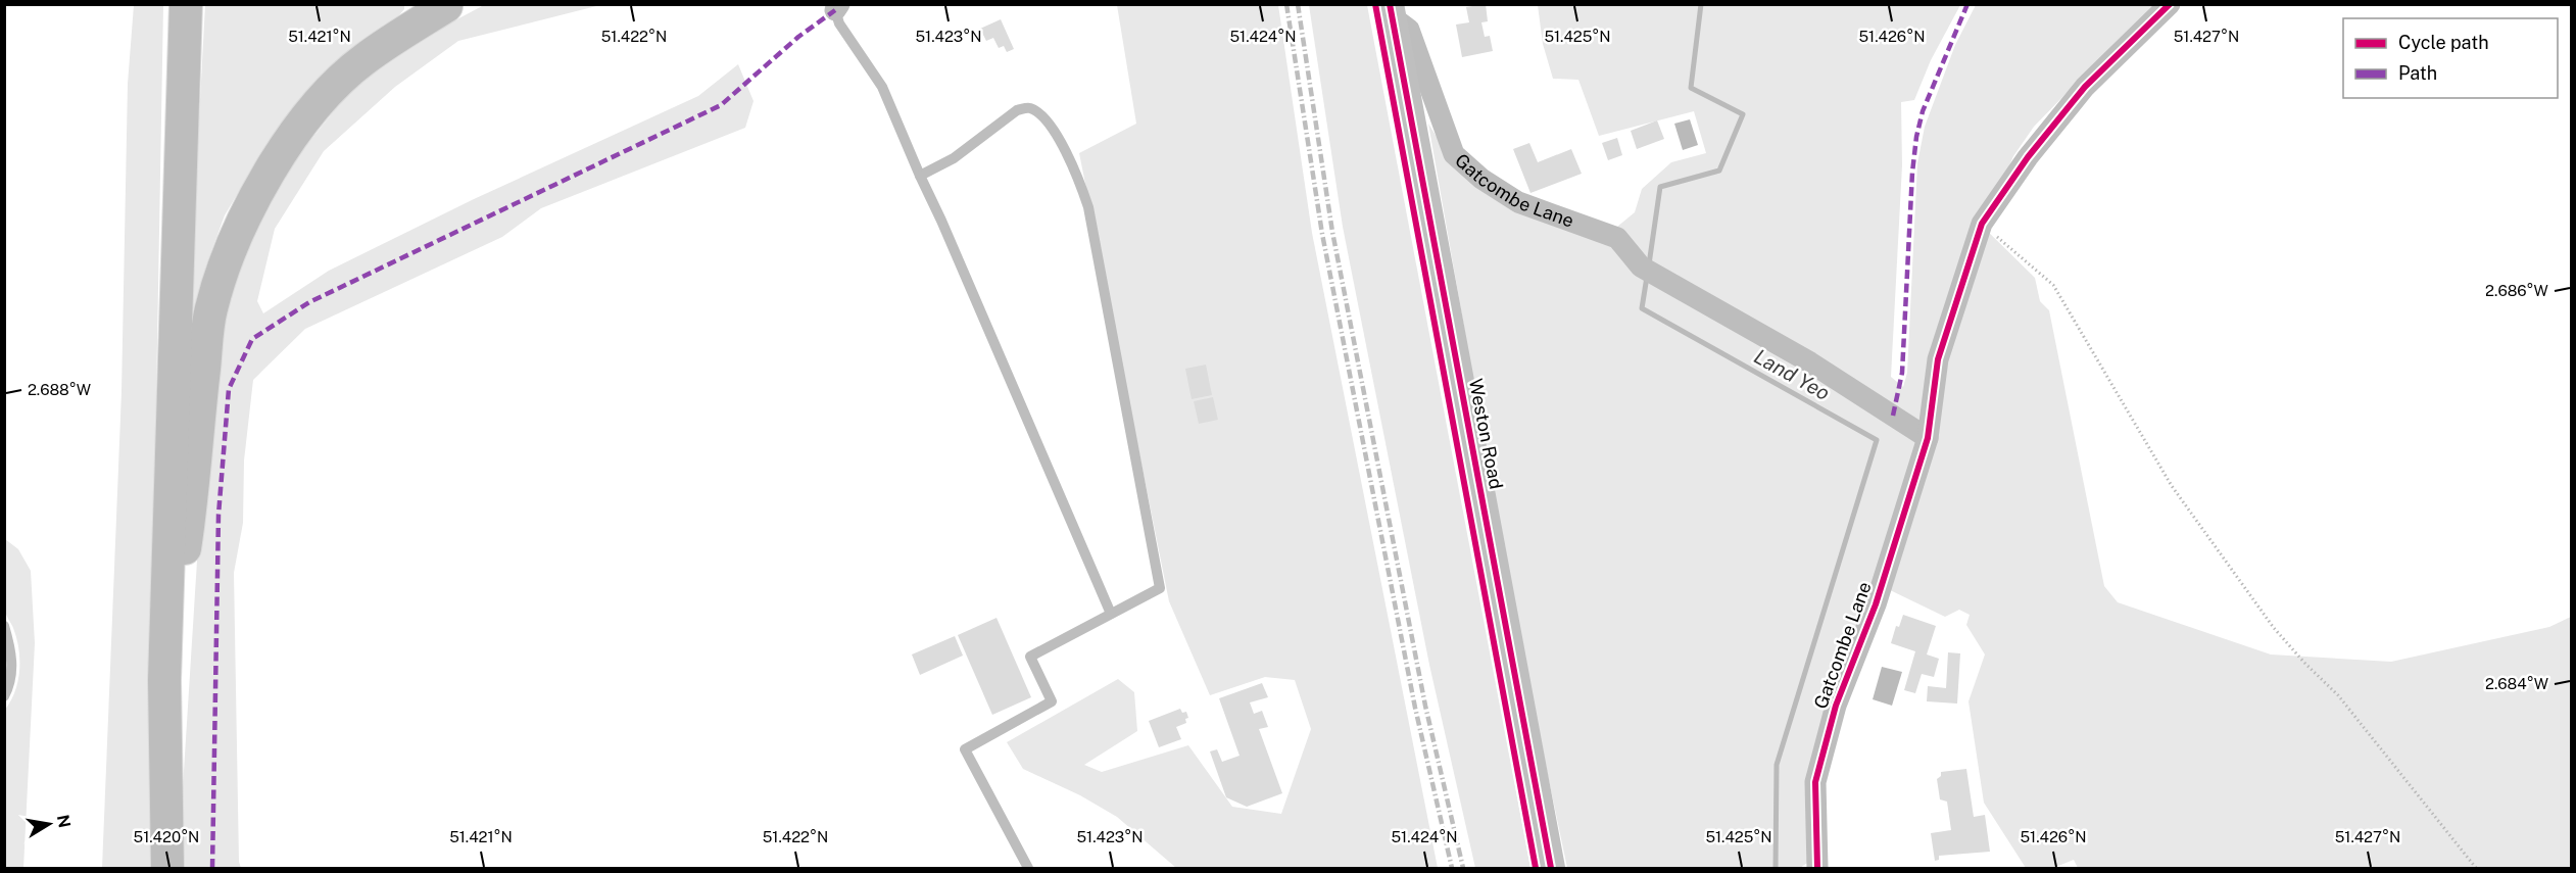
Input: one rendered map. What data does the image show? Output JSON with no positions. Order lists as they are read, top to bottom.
{
  "streets": {
    "street": ["Gatcombe Lane", "Weston Road"]
  },
  "crossings": [
    ["Gatcombe Lane", "Weston Road"]
  ],
  "water": ["Land Yeo"],
  "legend": ["Cycle path", "Path"],
  "north": "right",
  "coordinates": [
    "51.421°N",
    "51.422°N",
    "51.423°N",
    "51.424°N",
    "51.425°N",
    "51.426°N",
    "51.427°N",
    "2.686°W",
    "2.688°W",
    "2.684°W",
    "51.420°N"
  ]
}
